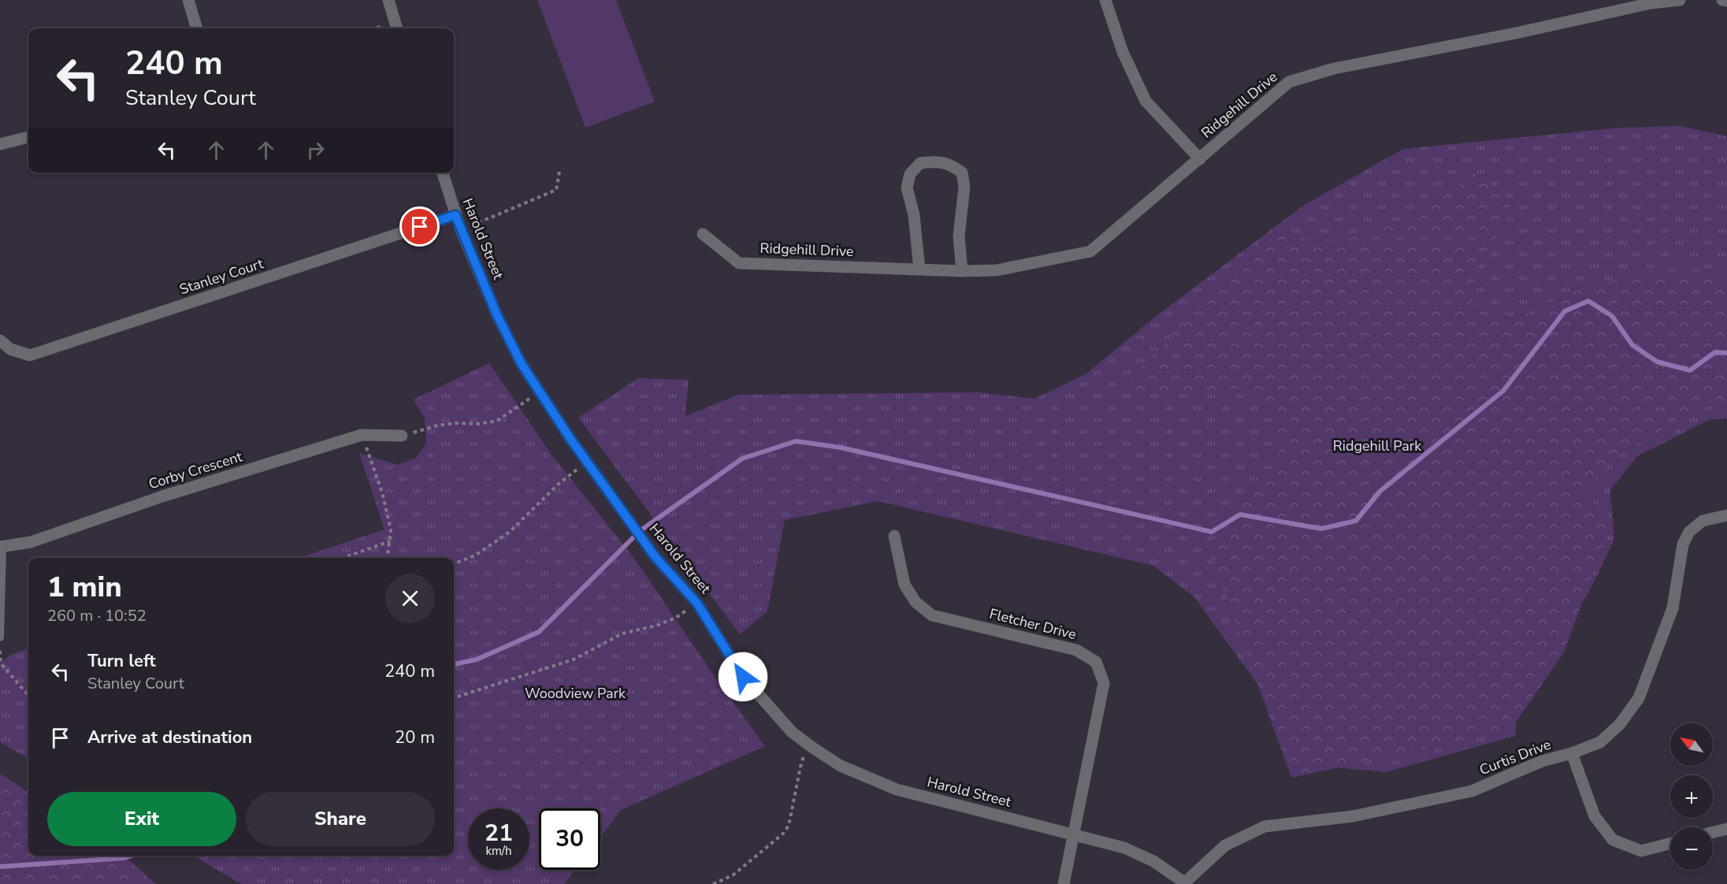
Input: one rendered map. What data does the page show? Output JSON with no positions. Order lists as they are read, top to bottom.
{
  "streets": {
    "street": [
      "Ridgehill Drive",
      "Harold Street",
      "Stanley Court",
      "Corby Crescent",
      "Fletcher Drive",
      "Curtis Drive"
    ]
  },
  "crossings": [
    ["Harold Street", "Stanley Court"],
    ["Harold Street", "Fletcher Drive"],
    ["Harold Street", "Curtis Drive"]
  ],
  "parks": ["Ridgehill Park", "Woodview Park"],
  "north": "top left",
  "page": {
    "turn": ["240 m", "Stanley Court"],
    "heading": ["1 min", "260 m · 10:52"],
    "list": [
      {
        "name": "Turn left",
        "note": "Stanley Court",
        "value": "240 m"
      },
      {
        "name": "Arrive at destination",
        "value": "20 m"
      }
    ],
    "map_buttons": ["+", "−"],
    "buttons": ["Exit", "Share"],
    "speed": "21 km/h",
    "limit": "30"
  }
}
